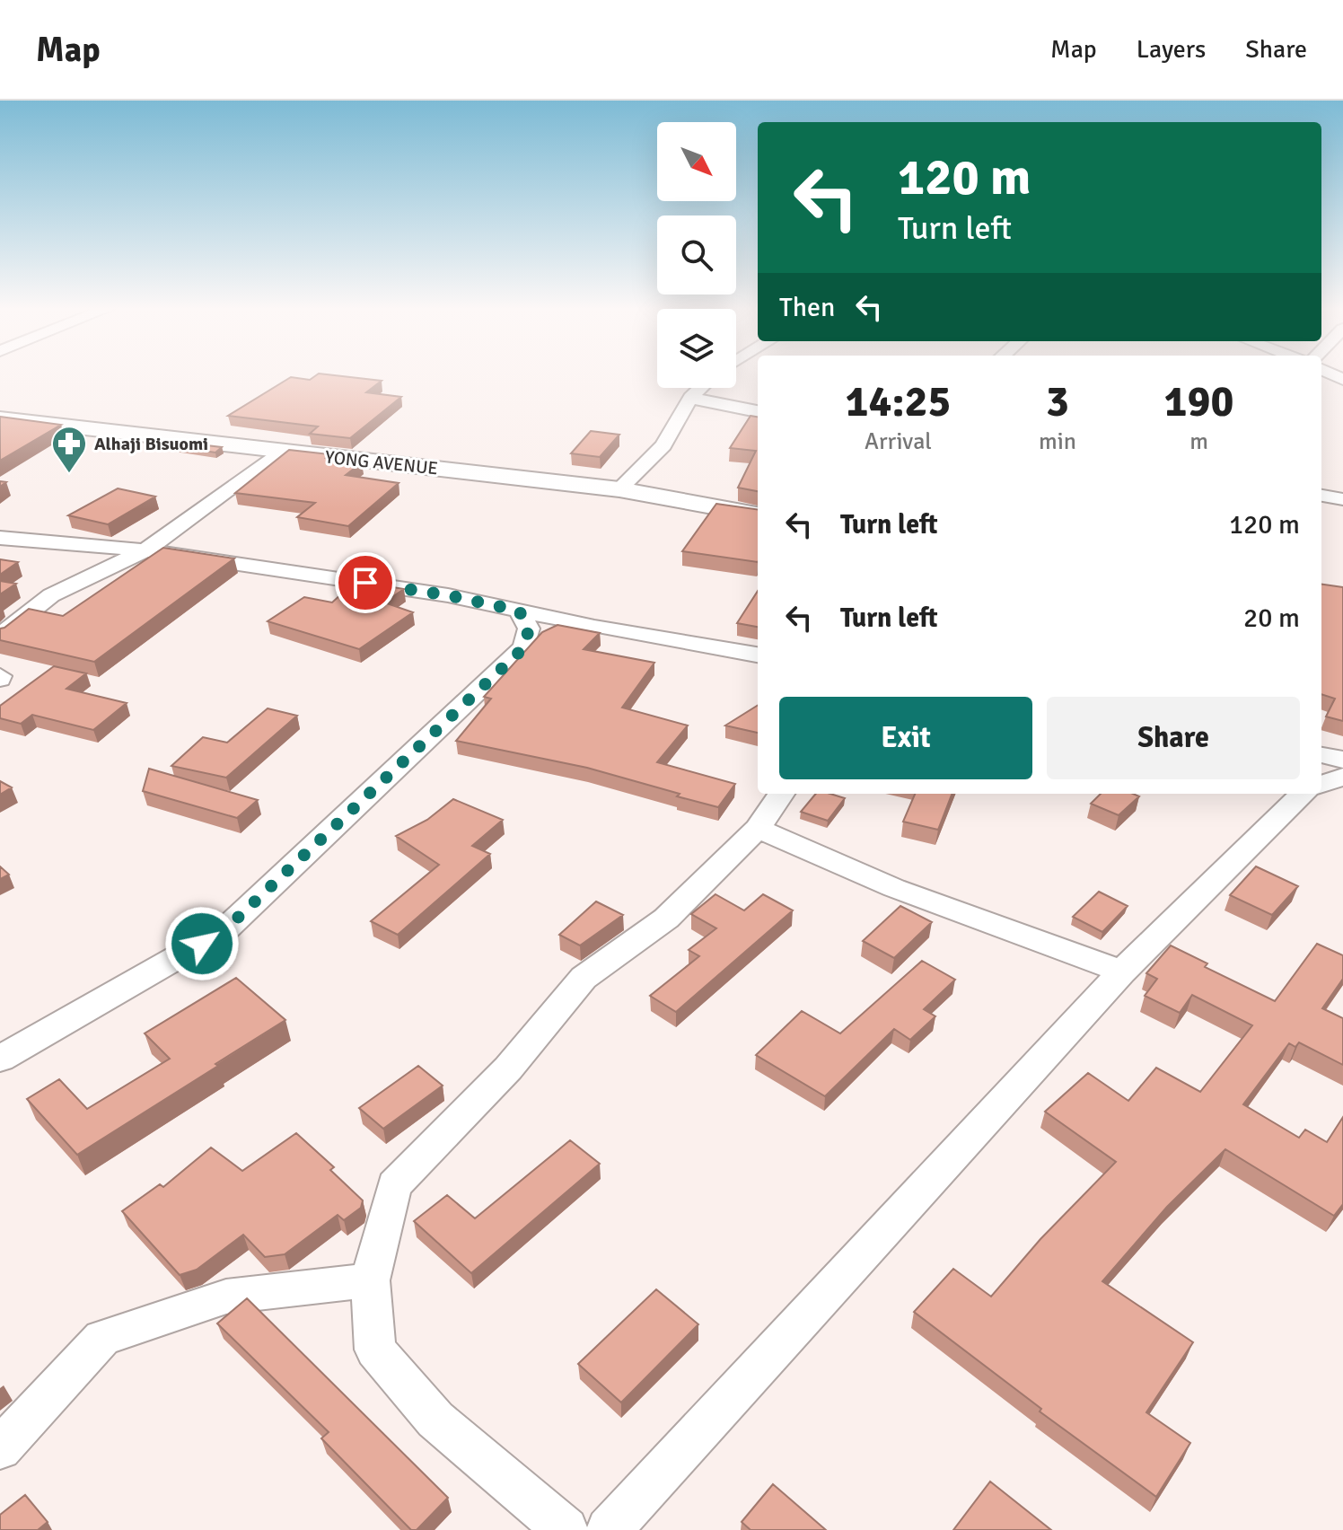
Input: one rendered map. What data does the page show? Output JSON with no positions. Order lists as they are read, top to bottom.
{
  "streets": {
    "street": ["YONG AVENUE"]
  },
  "places": {
    "pharmacy": ["Alhaji Bisuomi"]
  },
  "north": "bottom right",
  "page": {
    "header": "Map",
    "nav": ["Map", "Layers", "Share"],
    "turn": ["120 m", "Turn left"],
    "then": "Then",
    "eta": [
      "14:25",
      "Arrival",
      "3",
      "min",
      "190",
      "m"
    ],
    "list": [
      {
        "name": "Turn left",
        "value": "120 m"
      },
      {
        "name": "Turn left",
        "value": "20 m"
      }
    ],
    "buttons": ["Exit", "Share"]
  }
}
